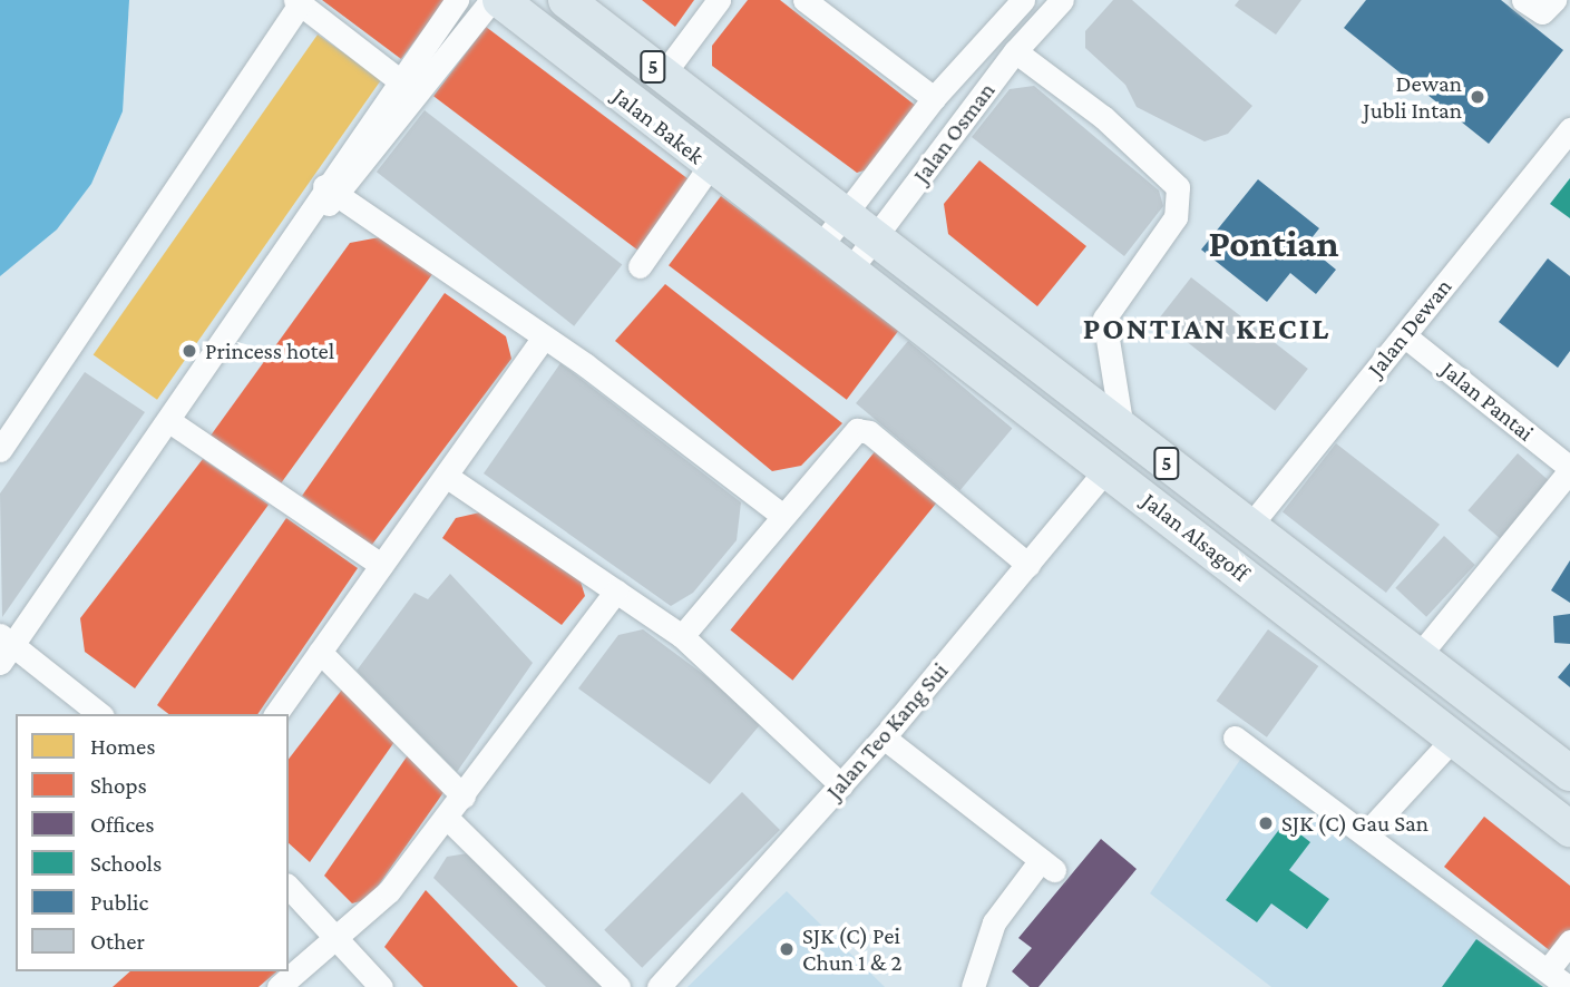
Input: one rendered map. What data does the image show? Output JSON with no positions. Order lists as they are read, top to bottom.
{
  "streets": {
    "highway": ["5", "Jalan Bakek", "Jalan Alsagoff"],
    "street": [
      "Jalan Osman",
      "Jalan Dewan",
      "Jalan Pantai",
      "Jalan Teo Kang Sui"
    ]
  },
  "crossings": [
    ["Jalan Bakek", "Jalan Osman"],
    ["Jalan Bakek", "Jalan Alsagoff"],
    ["Jalan Osman", "Jalan Alsagoff"],
    ["Jalan Dewan", "Jalan Pantai"],
    ["Jalan Dewan", "Jalan Alsagoff"],
    ["Jalan Alsagoff", "Jalan Teo Kang Sui"]
  ],
  "districts": ["Pontian", "PONTIAN KECIL"],
  "places": [
    "Dewan Jubli Intan",
    "Princess hotel",
    "SJK (C) Gau San",
    "SJK (C) Pei Chun 1 & 2"
  ],
  "legend": [
    "Homes",
    "Shops",
    "Offices",
    "Schools",
    "Public",
    "Other"
  ]
}
